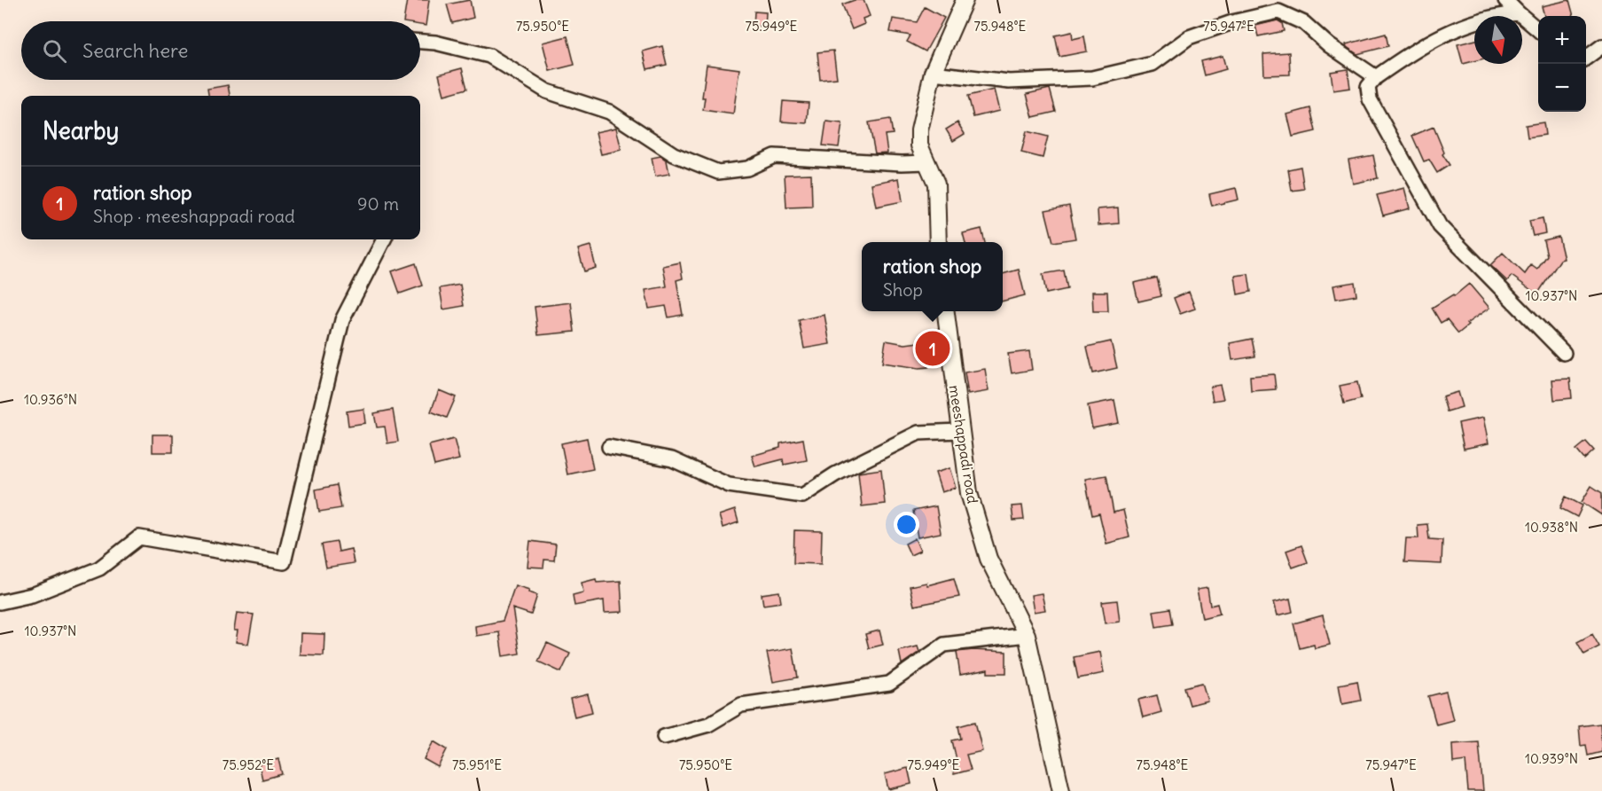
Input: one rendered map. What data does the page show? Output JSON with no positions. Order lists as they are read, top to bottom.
{
  "streets": {
    "street": ["meeshappadi road"]
  },
  "north": "bottom",
  "page": {
    "map_buttons": ["+", "−"],
    "search": "Search here",
    "heading": "Nearby",
    "list": [
      {
        "mark": "1",
        "name": "ration shop",
        "note": "Shop · meeshappadi road",
        "value": "90 m"
      }
    ],
    "popup": ["ration shop", "Shop"],
    "pins": "1"
  },
  "coordinates": [
    "75.950°E",
    "75.949°E",
    "75.948°E",
    "75.947°E",
    "10.937°N",
    "10.936°N",
    "10.938°N",
    "10.939°N",
    "75.952°E",
    "75.951°E"
  ]
}
